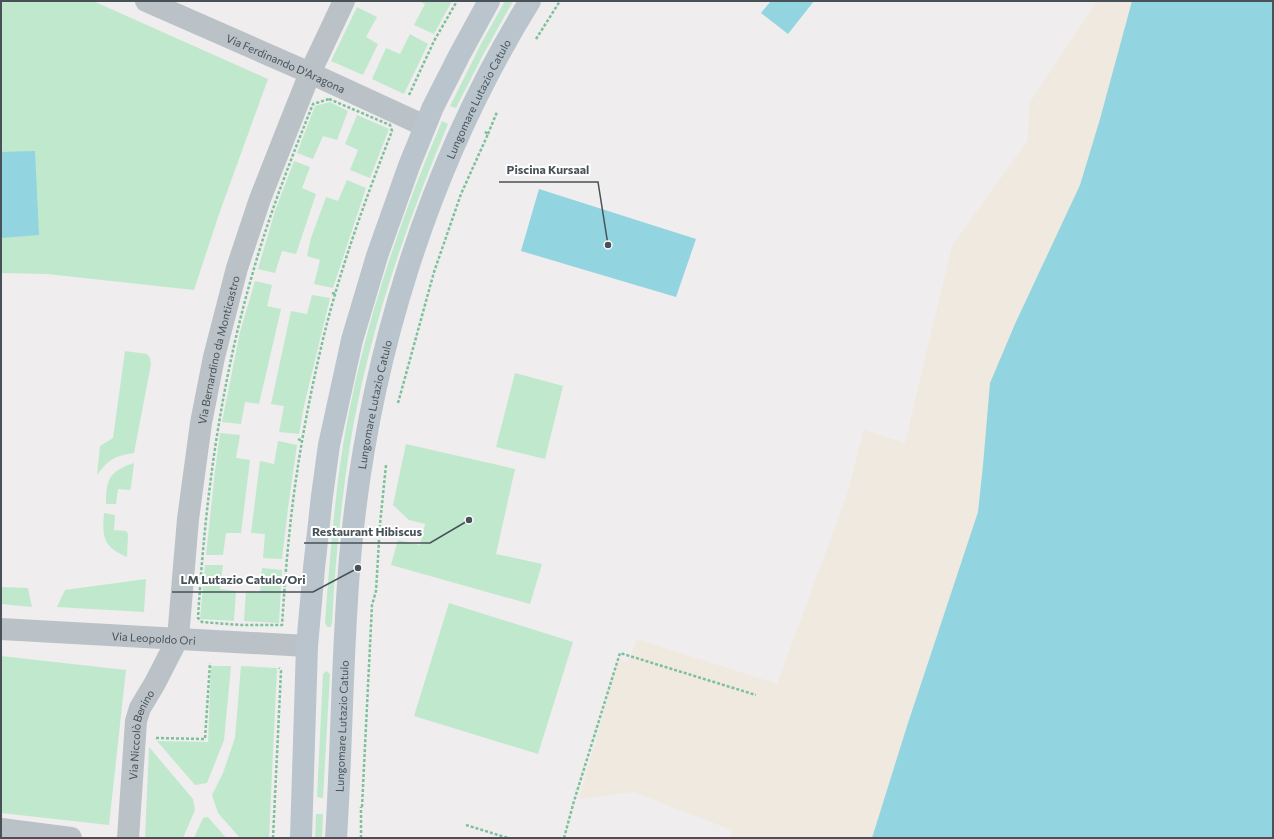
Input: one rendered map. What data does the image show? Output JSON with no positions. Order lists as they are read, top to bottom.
{
  "streets": {
    "main road": ["Lungomare Lutazio Catulo"],
    "street": [
      "Via Ferdinando D'Aragona",
      "Via Bernardino da Monticastro",
      "Via Leopoldo Ori",
      "Via Niccolò Benino"
    ]
  },
  "crossings": [
    ["Via Ferdinando D'Aragona", "Via Bernardino da Monticastro"],
    ["Via Bernardino da Monticastro", "Via Leopoldo Ori"],
    ["Via Bernardino da Monticastro", "Via Niccolò Benino"],
    ["Via Leopoldo Ori", "Via Niccolò Benino"]
  ],
  "places": ["Piscina Kursaal", "Restaurant Hibiscus", "LM Lutazio Catulo/Ori"]
}
